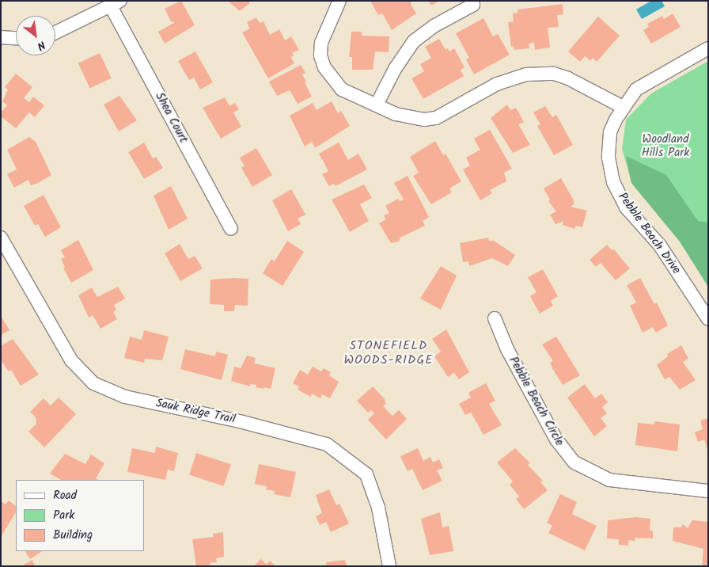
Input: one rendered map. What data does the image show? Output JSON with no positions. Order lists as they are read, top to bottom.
{
  "streets": {
    "street": [
      "Shea Court",
      "Pebble Beach Drive",
      "Pebble Beach Circle",
      "Sauk Ridge Trail"
    ]
  },
  "districts": ["STONEFIELD WOODS-RIDGE"],
  "parks": ["Woodland Hills Park"],
  "legend": ["Road", "Park", "Building"],
  "north": "bottom right"
}
